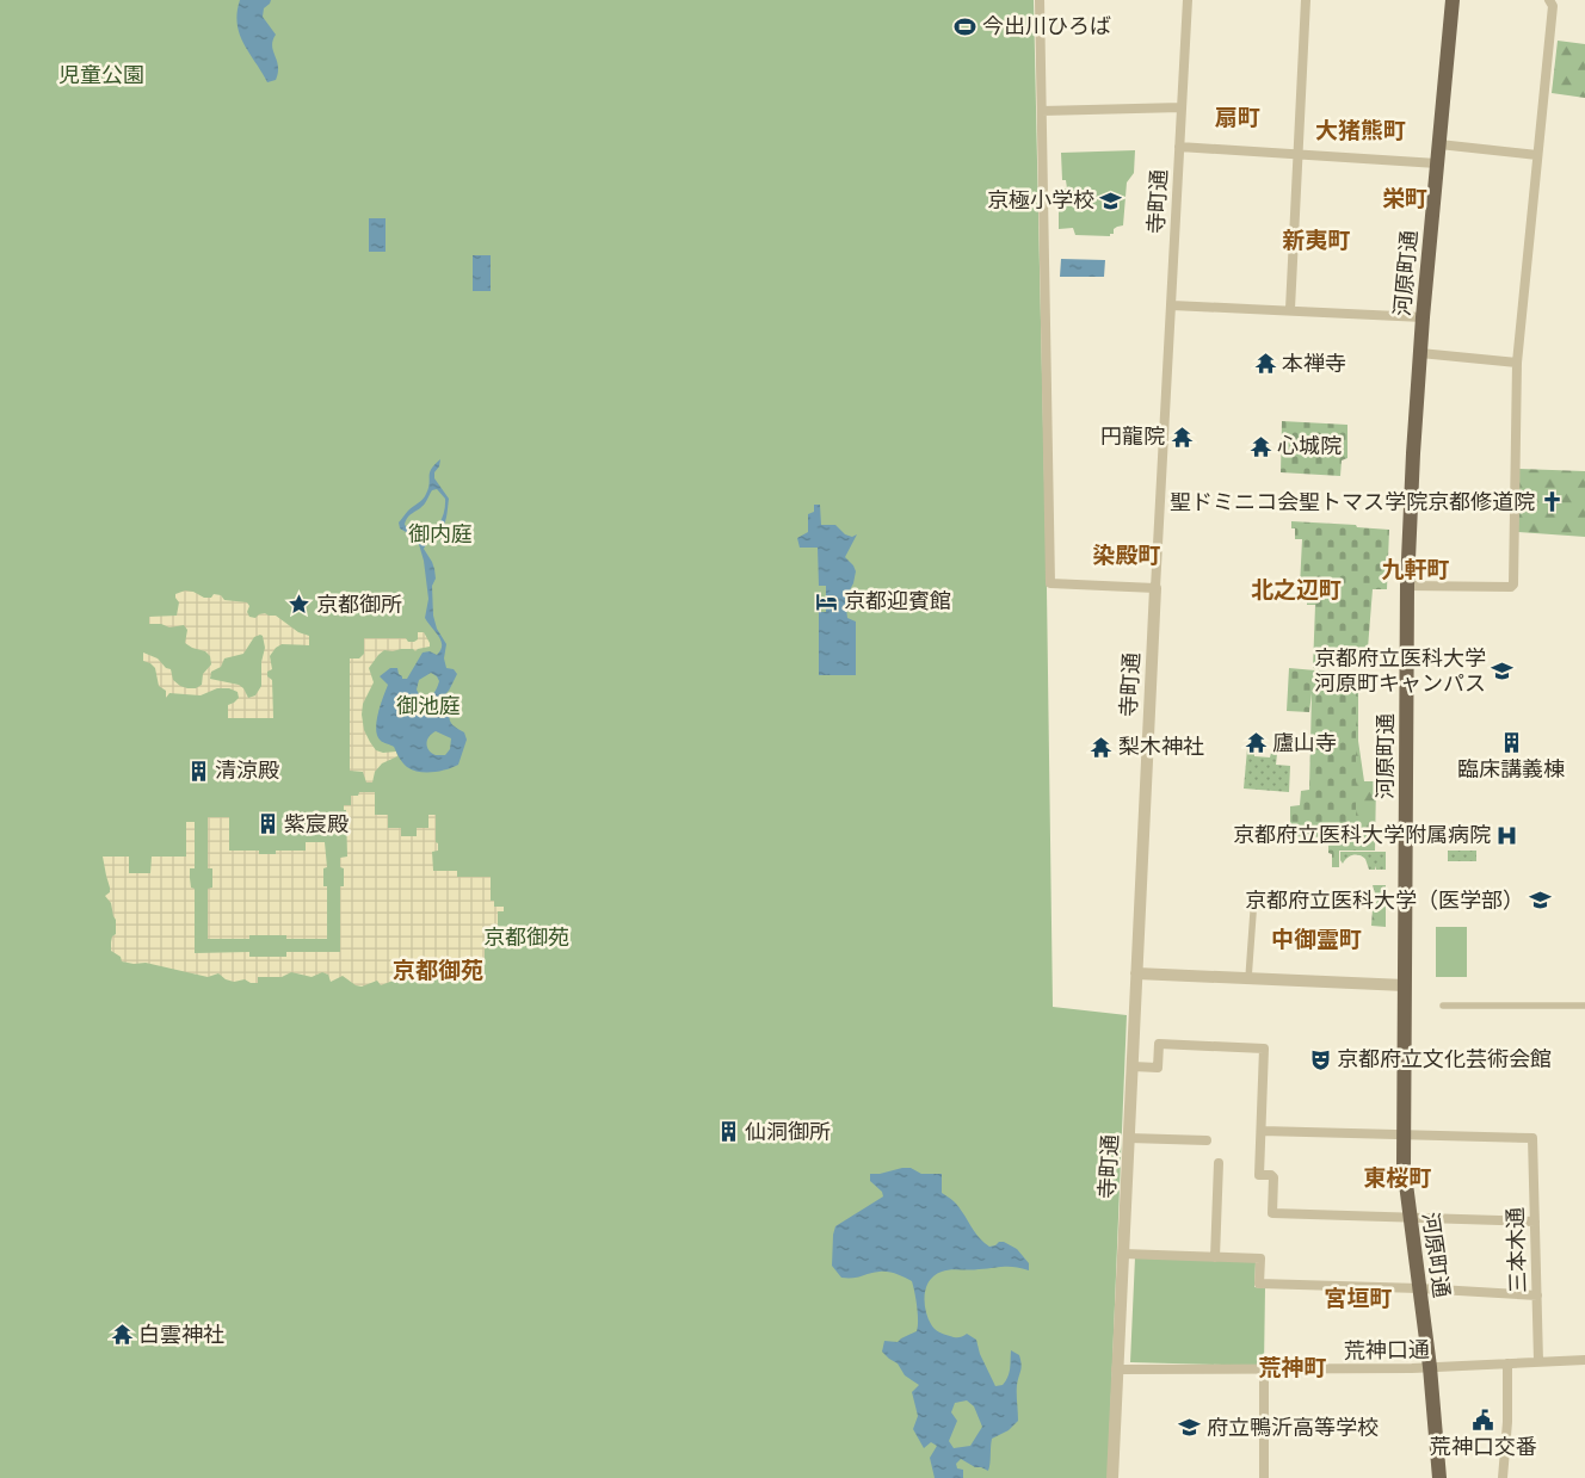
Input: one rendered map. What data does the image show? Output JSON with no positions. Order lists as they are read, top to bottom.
{
  "streets": {
    "main road": ["河原町通"],
    "street": ["寺町通", "三本木通", "荒神口通"]
  },
  "crossings": [
    ["寺町通", "荒神口通"],
    ["河原町通", "三本木通"],
    ["河原町通", "荒神口通"],
    ["三本木通", "荒神口通"]
  ],
  "districts": [
    "扇町",
    "大猪熊町",
    "栄町",
    "新夷町",
    "染殿町",
    "九軒町",
    "北之辺町",
    "中御霊町",
    "京都御苑",
    "東桜町",
    "宮垣町",
    "荒神町"
  ],
  "parks": [
    "児童公園",
    "御内庭",
    "御池庭",
    "京都御苑"
  ],
  "places": {
    "sports": ["今出川ひろば"],
    "school or university": [
      "京極小学校",
      "京都府立医科大学 河原町キャンパス",
      "京都府立医科大学（医学部）",
      "府立鴨沂高等学校"
    ],
    "temple": [
      "本禅寺",
      "円龍院",
      "心城院",
      "廬山寺",
      "梨木神社",
      "白雲神社"
    ],
    "church": ["聖ドミニコ会聖トマス学院京都修道院"],
    "hotel": ["京都迎賓館"],
    "place": ["京都御所"],
    "building": [
      "臨床講義棟",
      "清涼殿",
      "紫宸殿",
      "仙洞御所"
    ],
    "hospital": ["京都府立医科大学附属病院"],
    "theatre": ["京都府立文化芸術会館"],
    "public building": ["荒神口交番"]
  }
}
